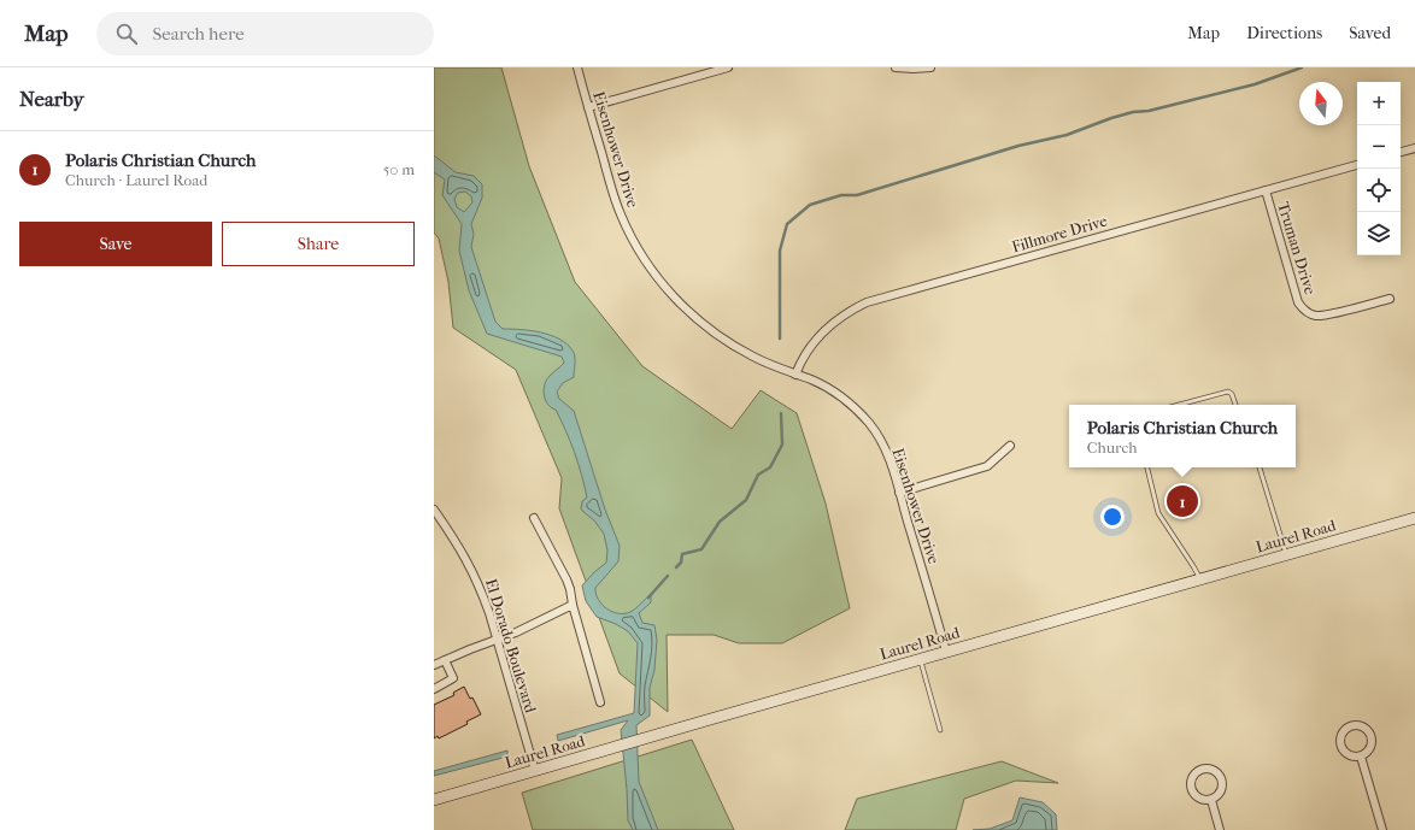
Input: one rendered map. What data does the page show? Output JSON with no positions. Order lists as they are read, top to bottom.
{
  "streets": {
    "street": [
      "Eisenhower Drive",
      "Fillmore Drive",
      "Truman Drive",
      "Laurel Road",
      "El Dorado Boulevard"
    ]
  },
  "crossings": [
    ["Eisenhower Drive", "Fillmore Drive"],
    ["Eisenhower Drive", "Laurel Road"],
    ["Fillmore Drive", "Truman Drive"],
    ["Laurel Road", "El Dorado Boulevard"]
  ],
  "north": "top",
  "page": {
    "header": "Map",
    "search": "Search here",
    "nav": ["Map", "Directions", "Saved"],
    "heading": "Nearby",
    "map_buttons": ["+", "−"],
    "list": [
      {
        "mark": "1",
        "name": "Polaris Christian Church",
        "note": "Church · Laurel Road",
        "value": "50 m"
      }
    ],
    "buttons": ["Save", "Share"],
    "popup": ["Polaris Christian Church", "Church"],
    "pins": "1"
  }
}
